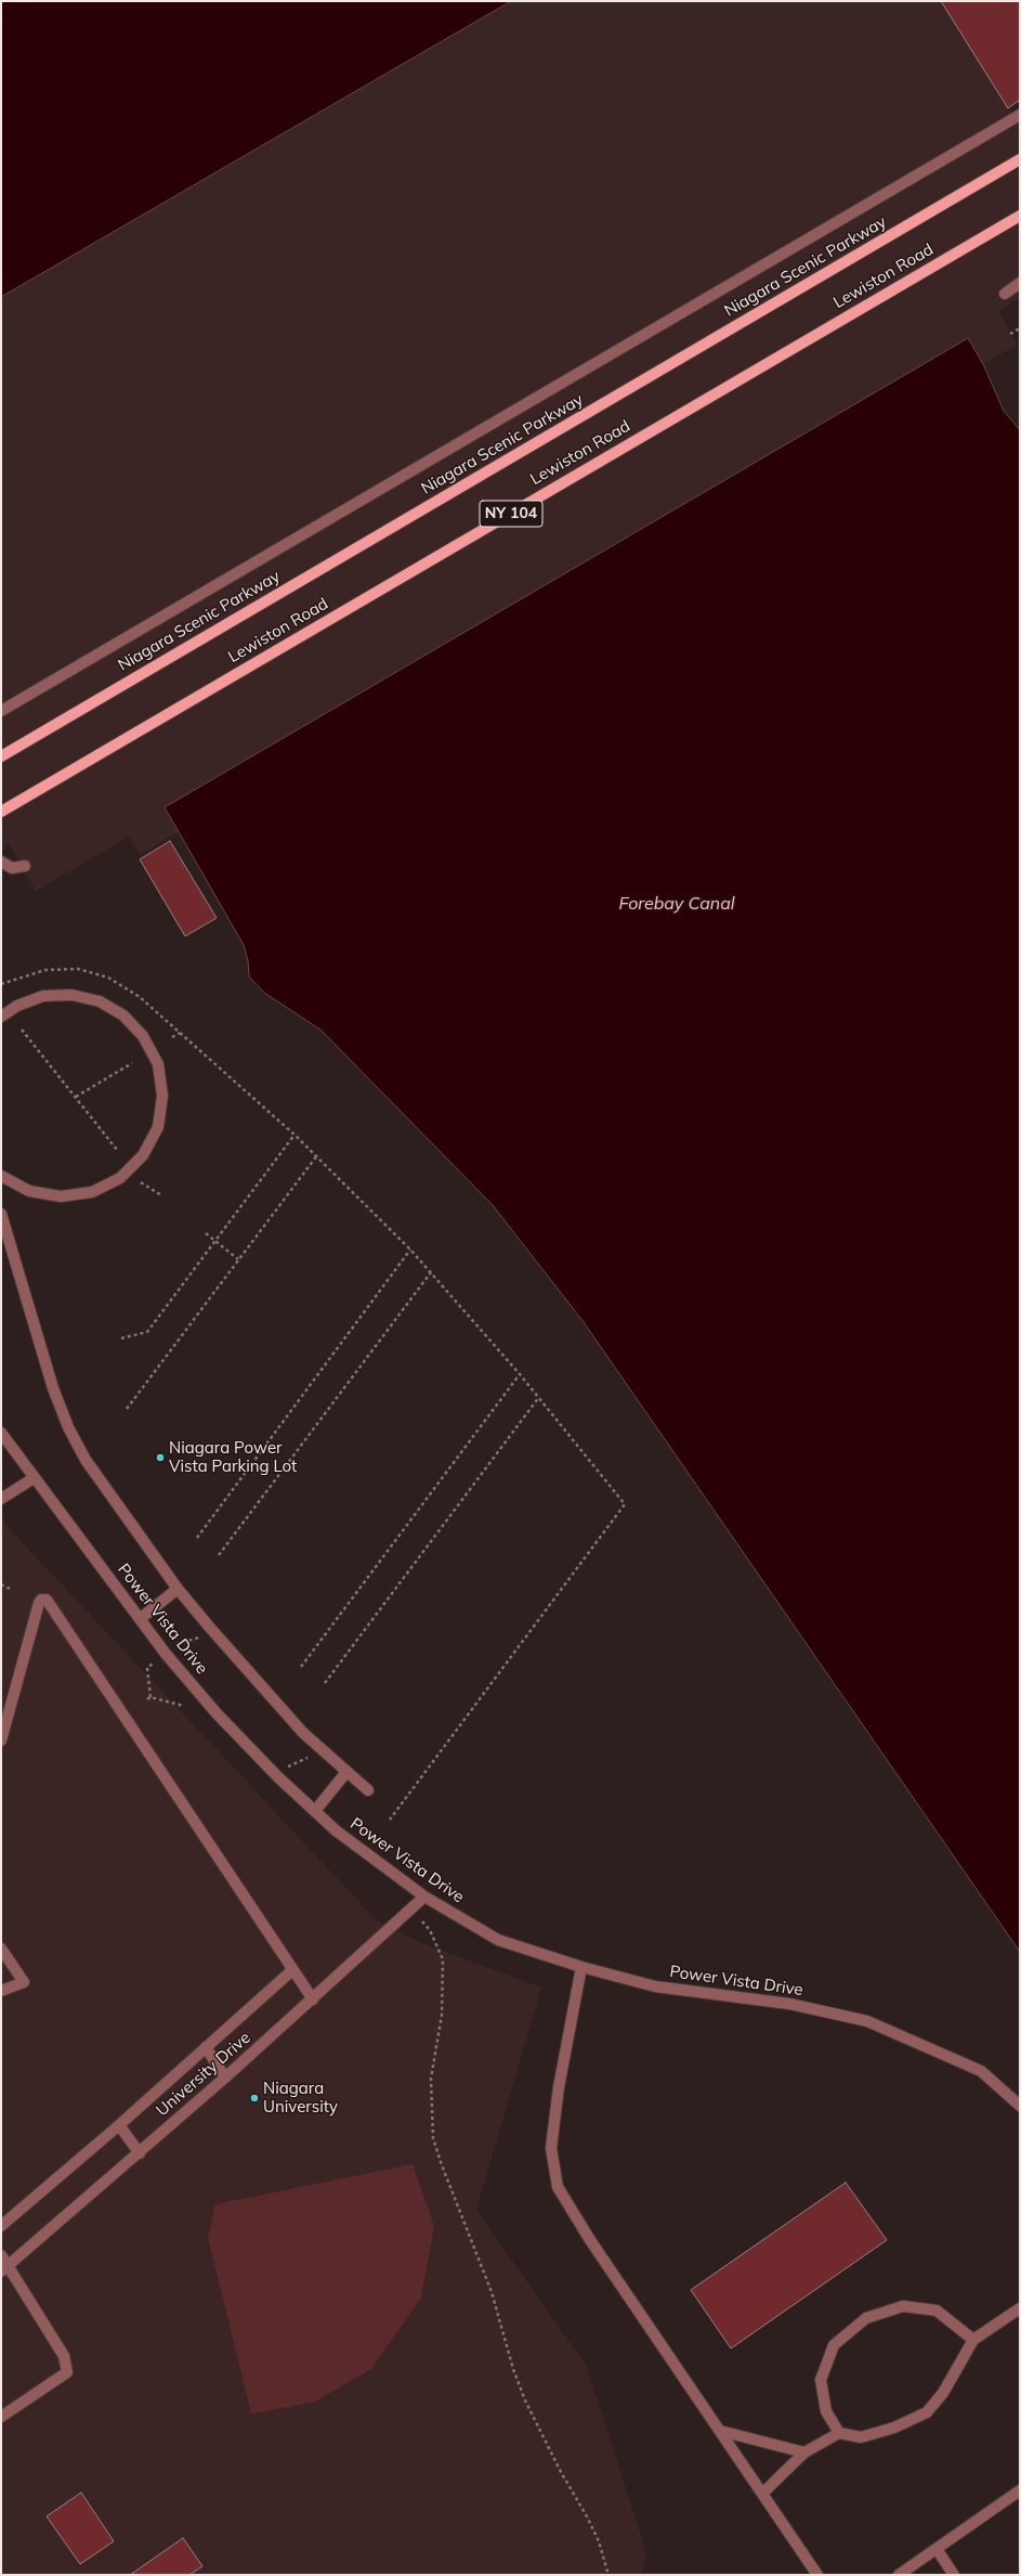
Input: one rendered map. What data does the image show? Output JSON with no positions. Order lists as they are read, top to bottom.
{
  "streets": {
    "main road": ["Niagara Scenic Parkway", "Lewiston Road", "NY 104"],
    "street": ["Power Vista Drive", "University Drive"]
  },
  "crossings": [
    ["Power Vista Drive", "University Drive"]
  ],
  "water": ["Forebay Canal"],
  "places": ["Niagara Power Vista Parking Lot", "Niagara University"]
}
